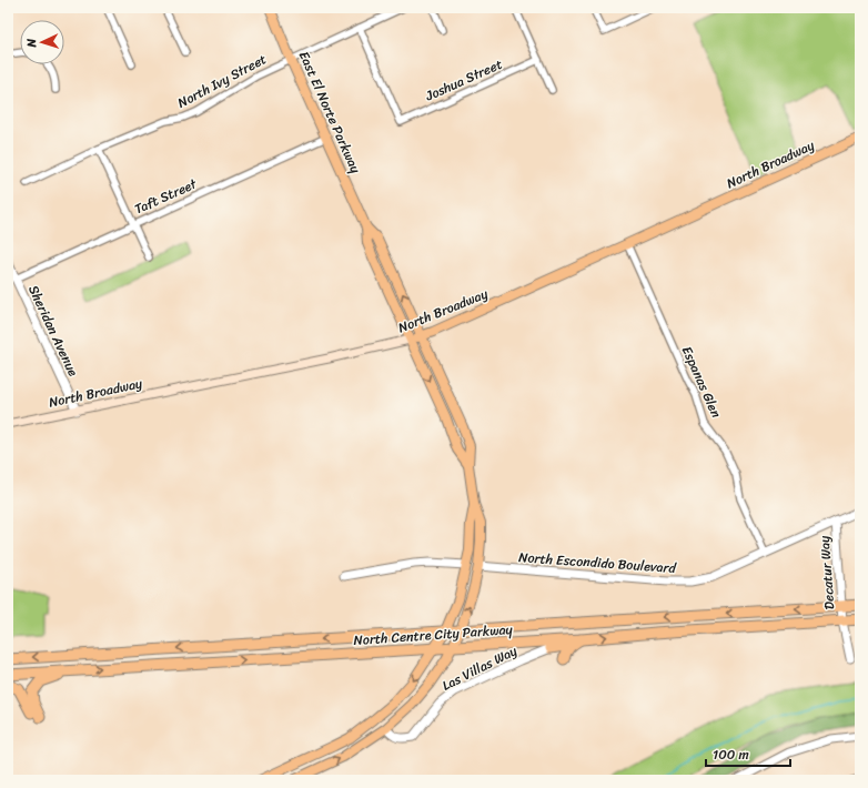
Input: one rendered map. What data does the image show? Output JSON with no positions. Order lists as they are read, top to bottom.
{
  "streets": {
    "highway": ["North Centre City Parkway"],
    "main road": ["East El Norte Parkway", "North Broadway"],
    "street": [
      "Joshua Street",
      "North Ivy Street",
      "Taft Street",
      "Sheridan Avenue",
      "Espanas Glen",
      "North Escondido Boulevard",
      "Decatur Way",
      "Las Villas Way"
    ]
  },
  "crossings": [
    ["Joshua Street", "North Ivy Street"],
    ["North Ivy Street", "East El Norte Parkway"],
    ["East El Norte Parkway", "North Broadway"],
    ["East El Norte Parkway", "Taft Street"],
    ["North Broadway", "Sheridan Avenue"],
    ["North Broadway", "Espanas Glen"],
    ["Taft Street", "Sheridan Avenue"],
    ["Espanas Glen", "North Escondido Boulevard"],
    ["North Escondido Boulevard", "Decatur Way"],
    ["Decatur Way", "North Centre City Parkway"]
  ],
  "scale_bar": "100 m",
  "north": "left"
}
